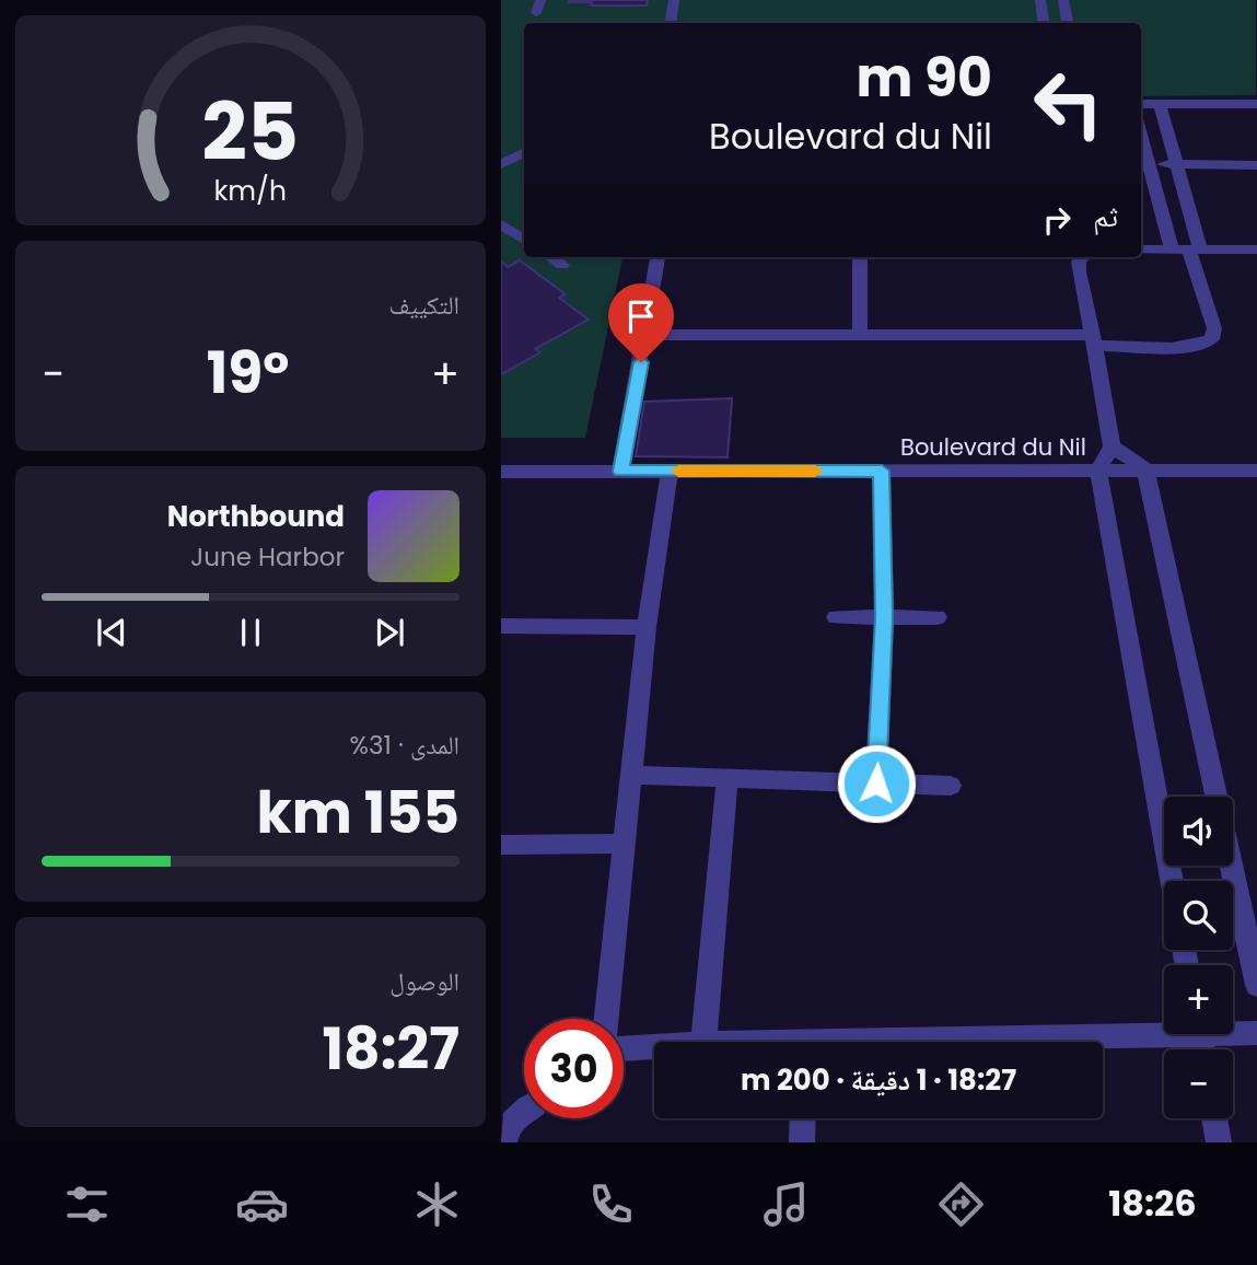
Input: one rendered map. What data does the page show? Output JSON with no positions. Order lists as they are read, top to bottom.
{
  "streets": {
    "street": ["Boulevard du Nil"]
  },
  "page": {
    "turn": ["90 m", "Boulevard du Nil"],
    "then": "ثم",
    "tile": [
      "التكييف",
      ["المدى · 31%", "155 km"],
      ["الوصول", "18:27"]
    ],
    "heat": ["−", "19°", "+"],
    "song": ["Northbound", "June Harbor"],
    "map_buttons": ["+", "−"],
    "limit": "30",
    "trip": "18:27 · 1 دقيقة · 200 m",
    "tabs": "18:26",
    "gauge": ["25", "km/h"]
  }
}
